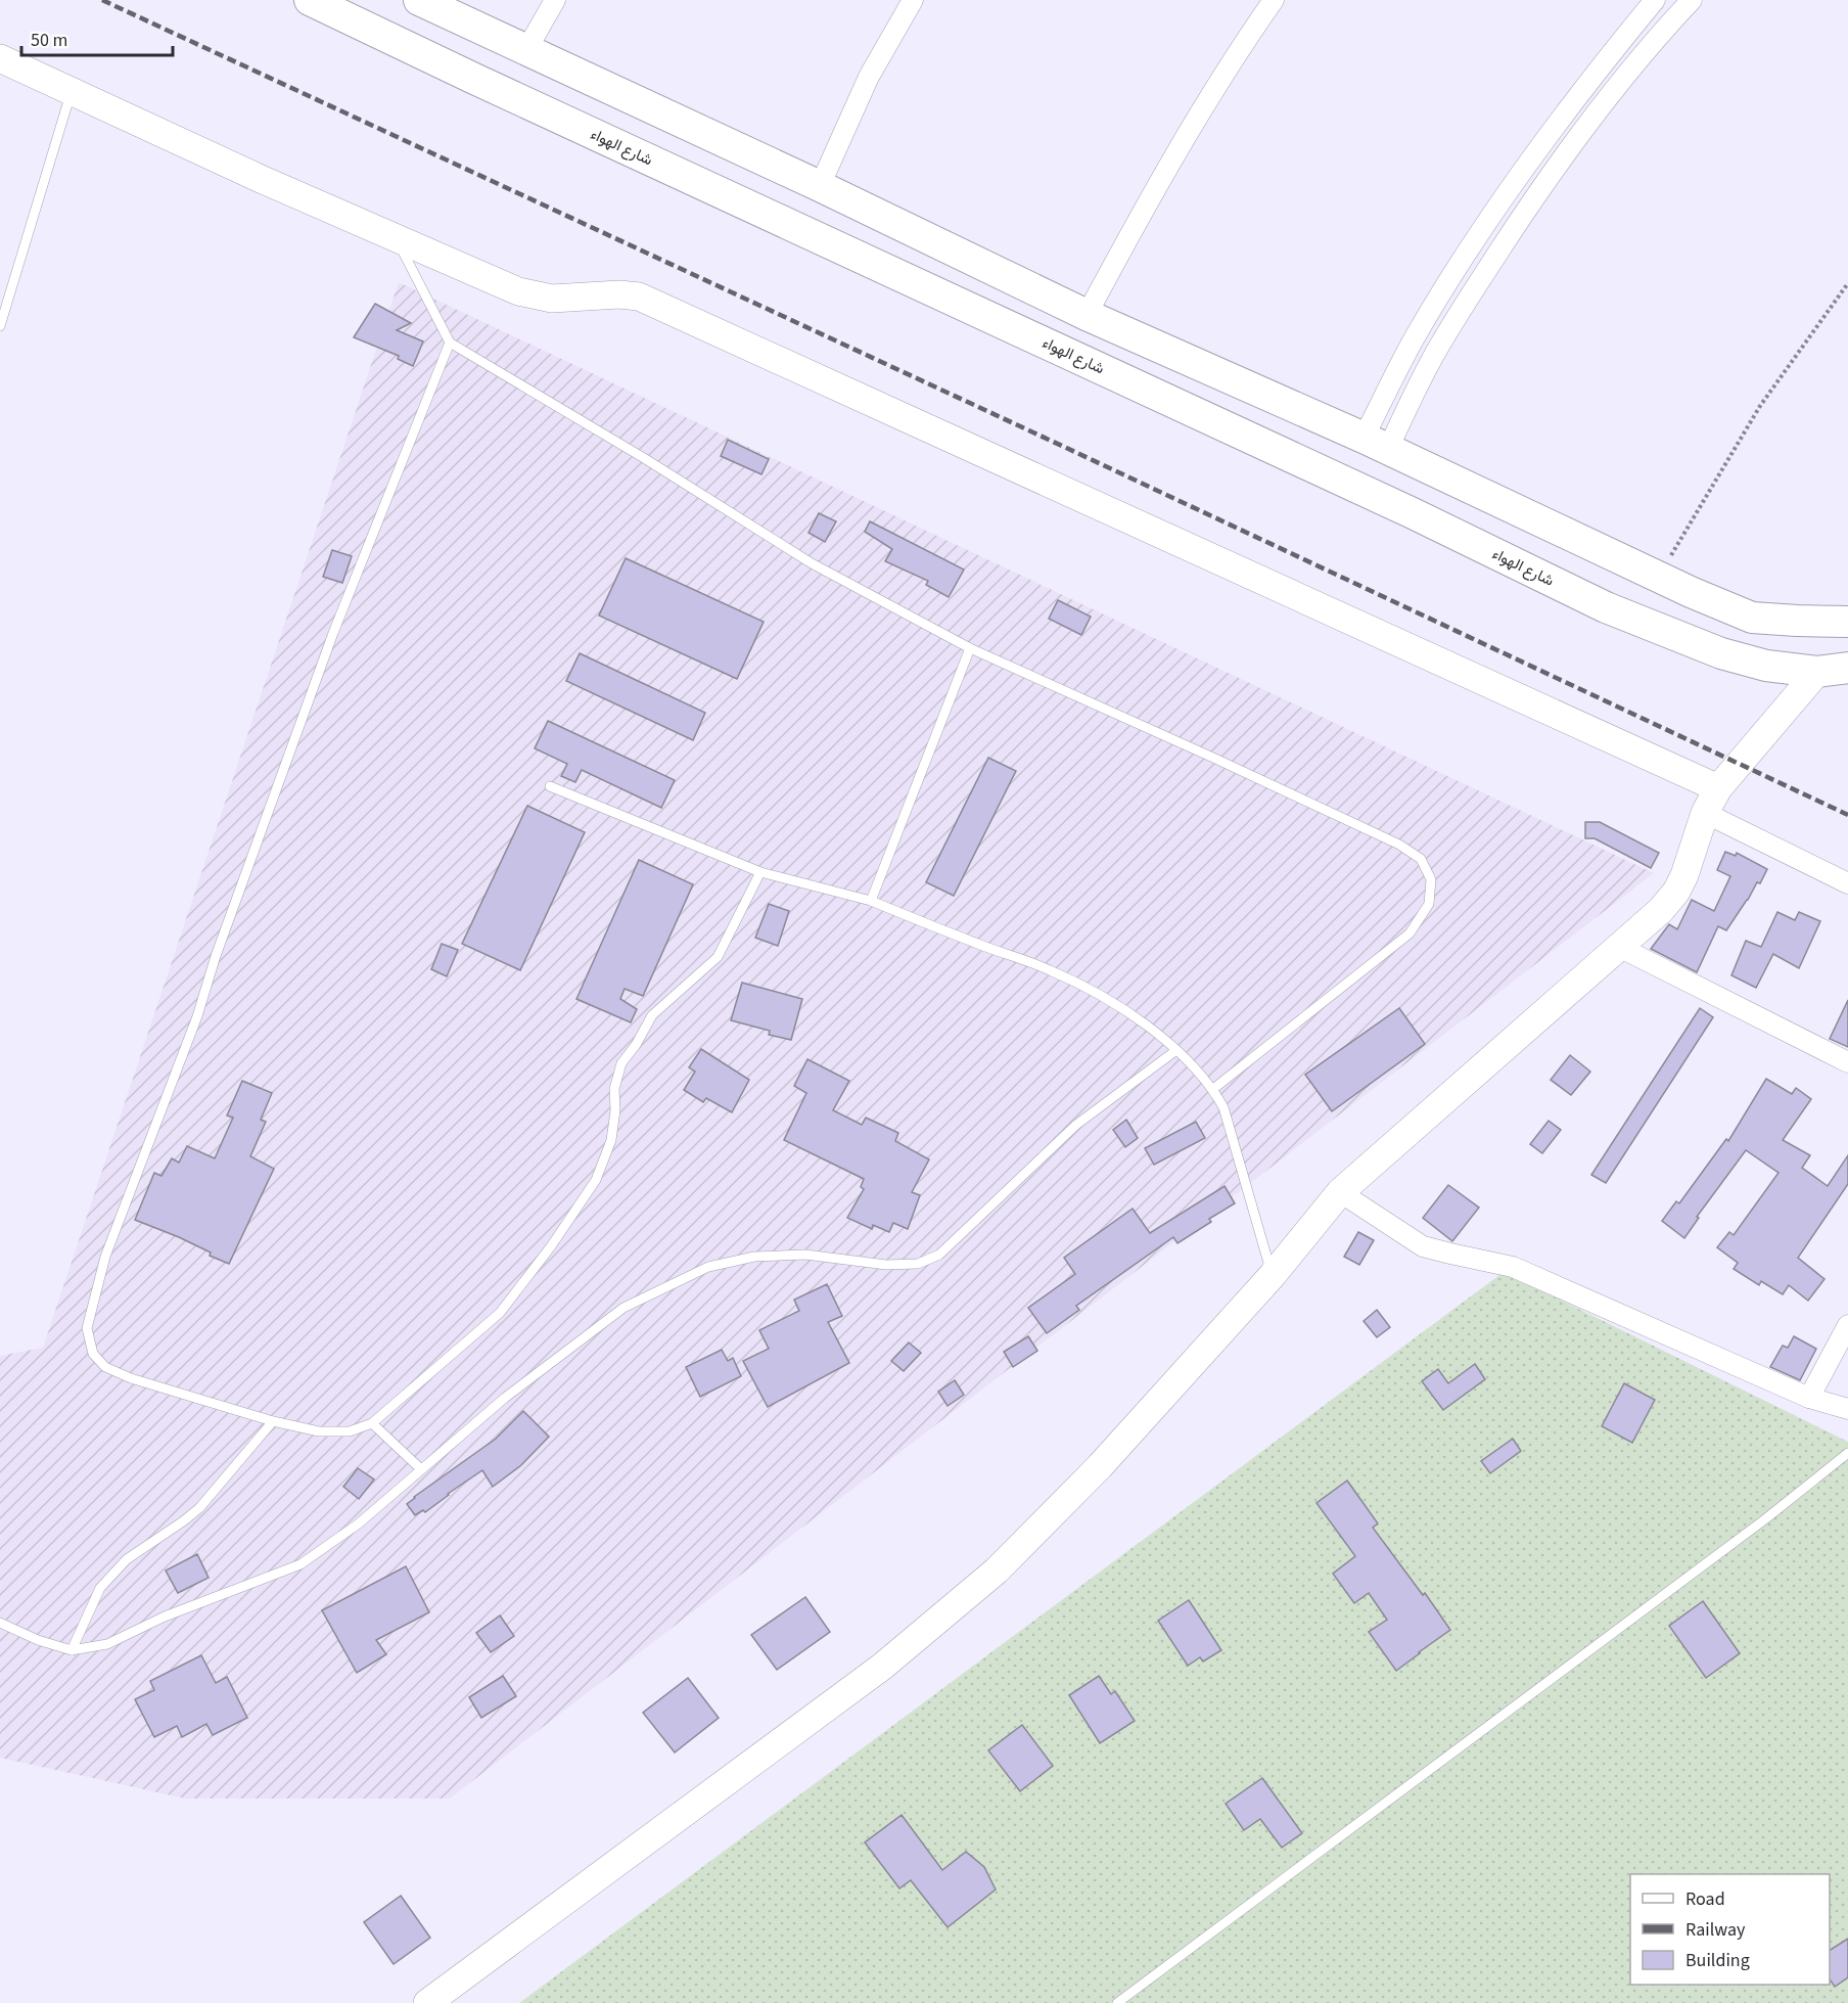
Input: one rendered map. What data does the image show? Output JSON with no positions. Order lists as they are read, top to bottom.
{
  "streets": {
    "main road": ["شارع الهواء"]
  },
  "legend": ["Road", "Railway", "Building"],
  "scale_bar": "50 m"
}
